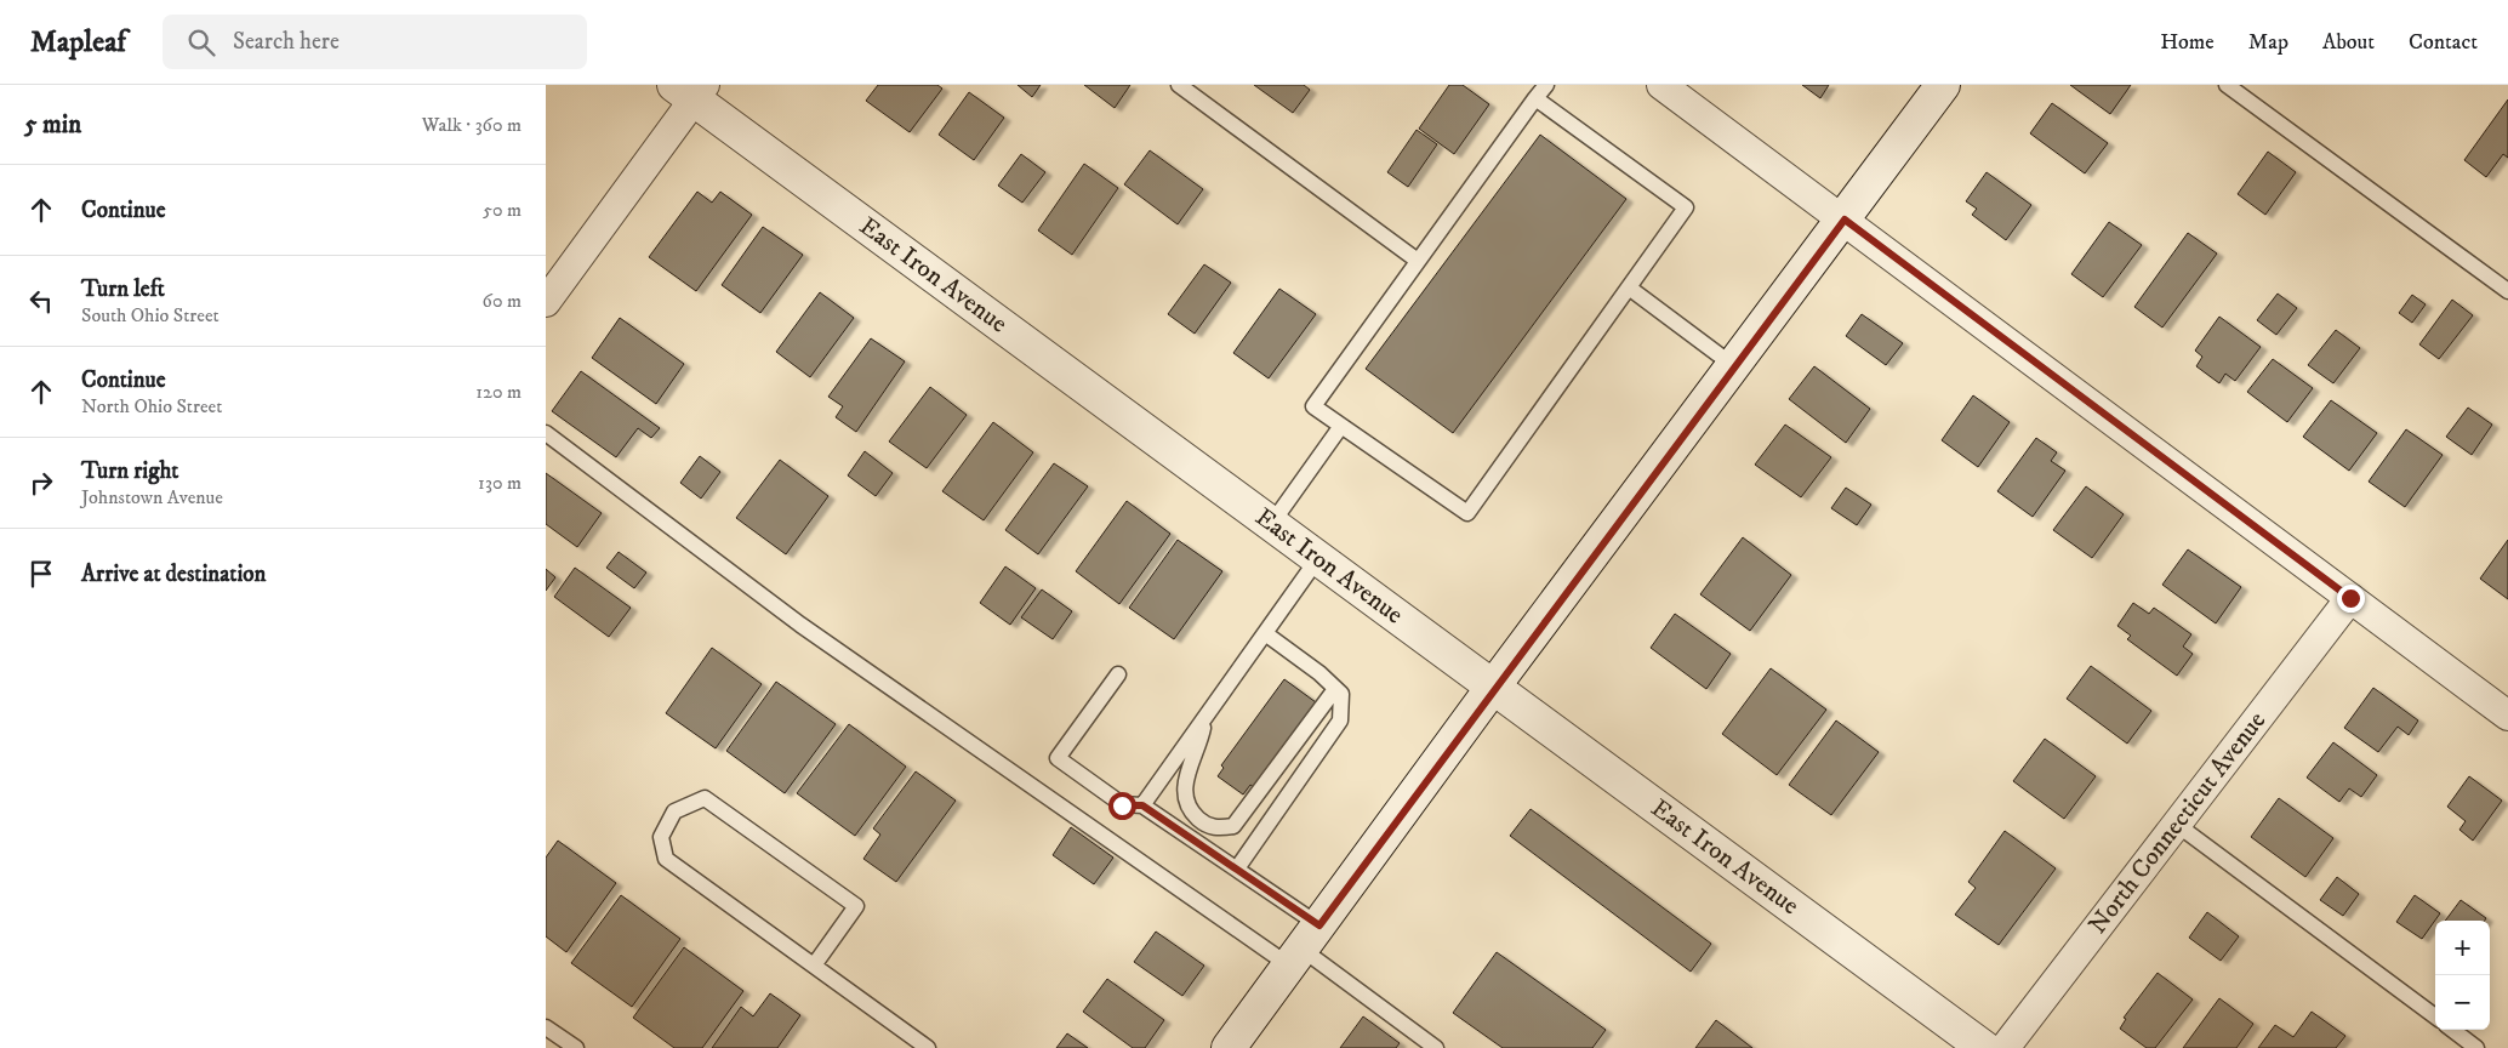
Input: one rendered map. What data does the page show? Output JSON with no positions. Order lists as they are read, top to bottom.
{
  "streets": {
    "street": ["East Iron Avenue", "North Connecticut Avenue"]
  },
  "page": {
    "header": "Mapleaf",
    "search": "Search here",
    "nav": [
      "Home",
      "Map",
      "About",
      "Contact"
    ],
    "heading": ["5 min", "Walk · 360 m"],
    "list": [
      ["Continue", "50 m"],
      ["Turn left", "South Ohio Street", "60 m"],
      ["Continue", "North Ohio Street", "120 m"],
      ["Turn right", "Johnstown Avenue", "130 m"],
      "Arrive at destination"
    ],
    "map_buttons": ["+", "−"]
  }
}
